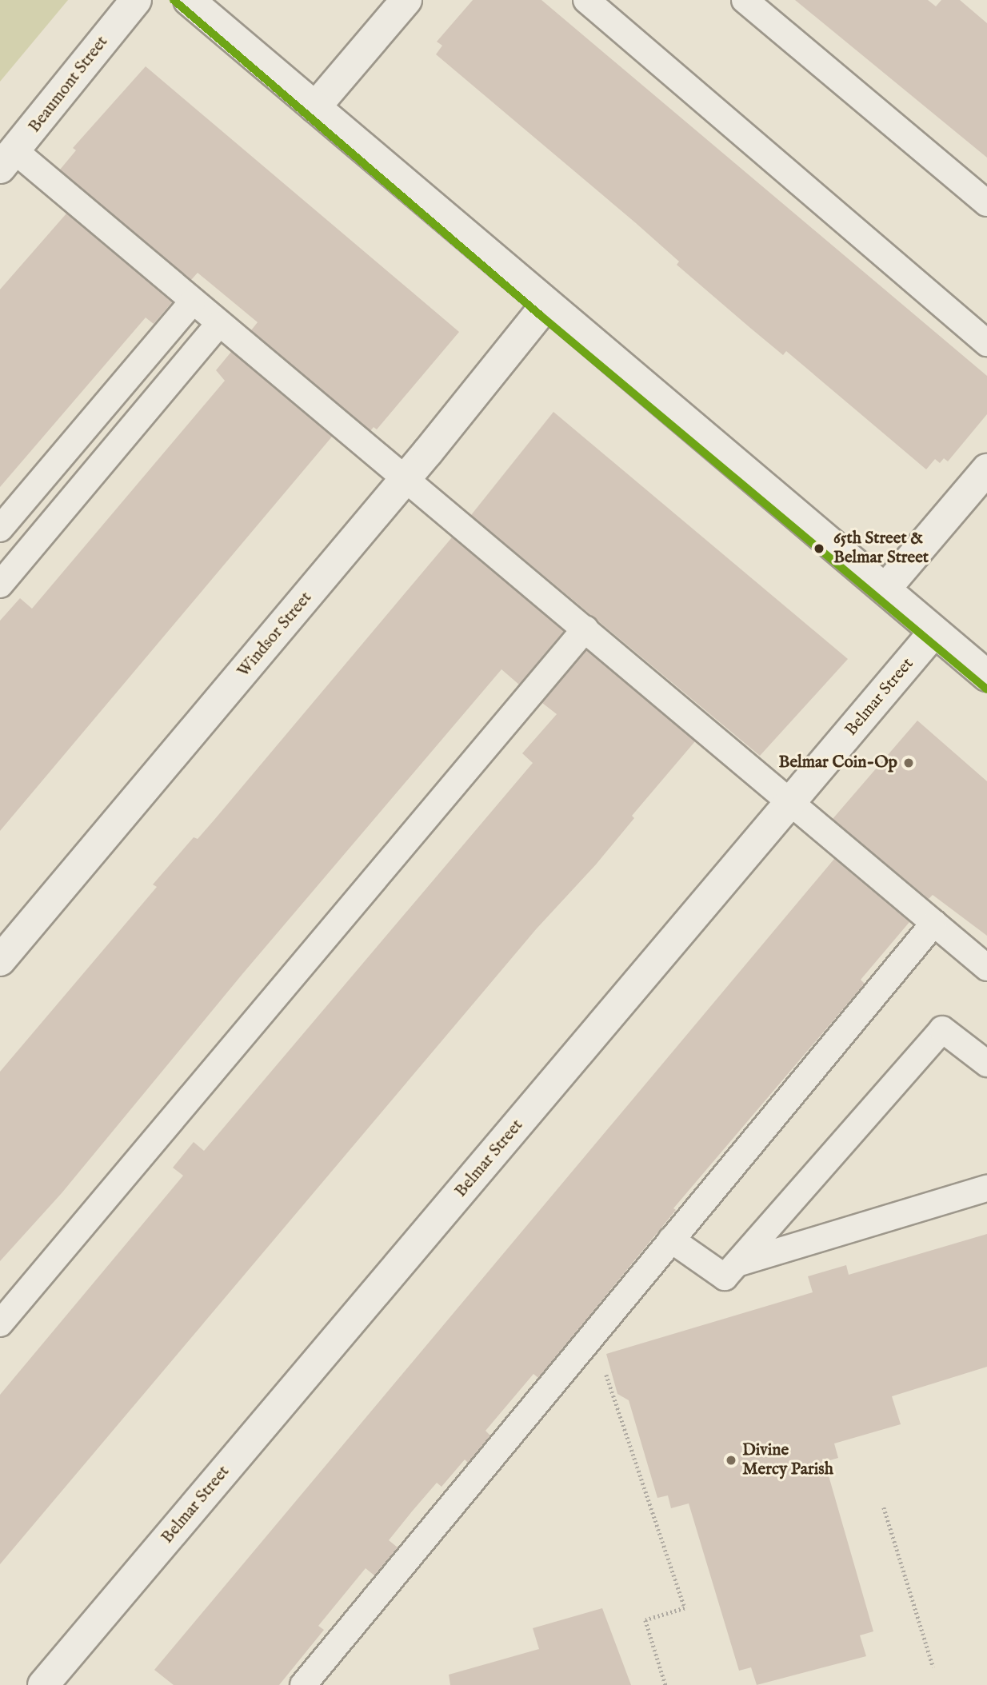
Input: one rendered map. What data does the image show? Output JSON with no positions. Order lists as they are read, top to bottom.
{
  "streets": {
    "street": ["Beaumont Street", "Windsor Street", "Belmar Street"]
  },
  "places": ["65th Street & Belmar Street", "Belmar Coin-Op", "Divine Mercy Parish"]
}
